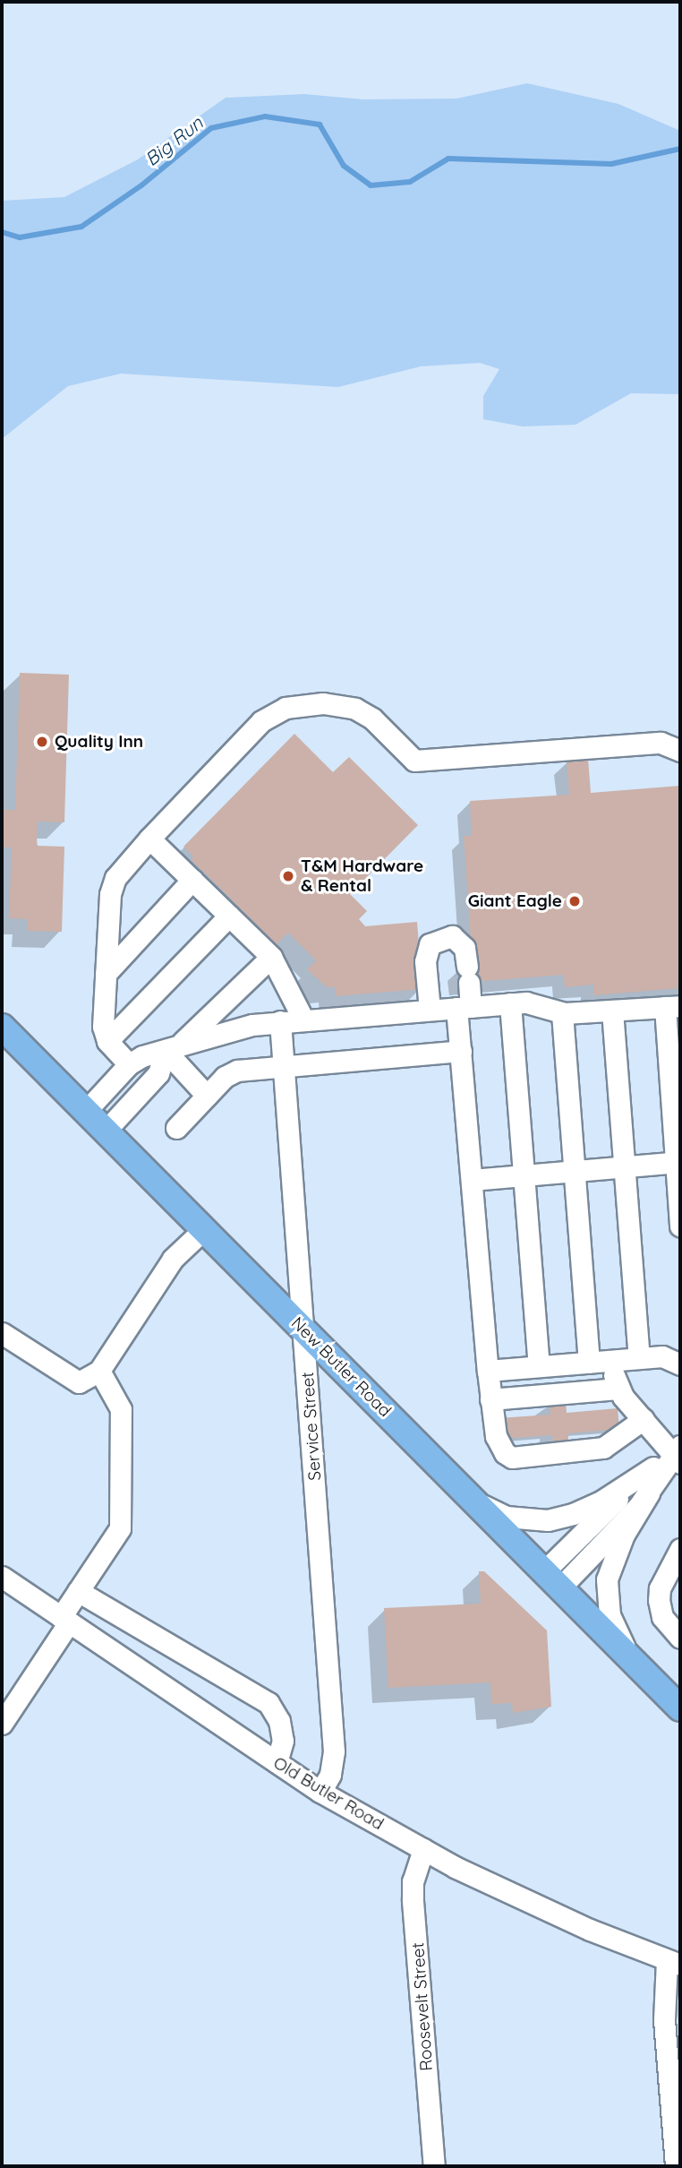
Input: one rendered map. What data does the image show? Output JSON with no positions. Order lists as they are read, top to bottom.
{
  "streets": {
    "main road": ["New Butler Road"],
    "street": ["Service Street", "Old Butler Road", "Roosevelt Street"]
  },
  "crossings": [
    ["New Butler Road", "Service Street"],
    ["Service Street", "Old Butler Road"],
    ["Old Butler Road", "Roosevelt Street"]
  ],
  "water": ["Big Run"],
  "places": ["Quality Inn", "T&M Hardware & Rental", "Giant Eagle"]
}
